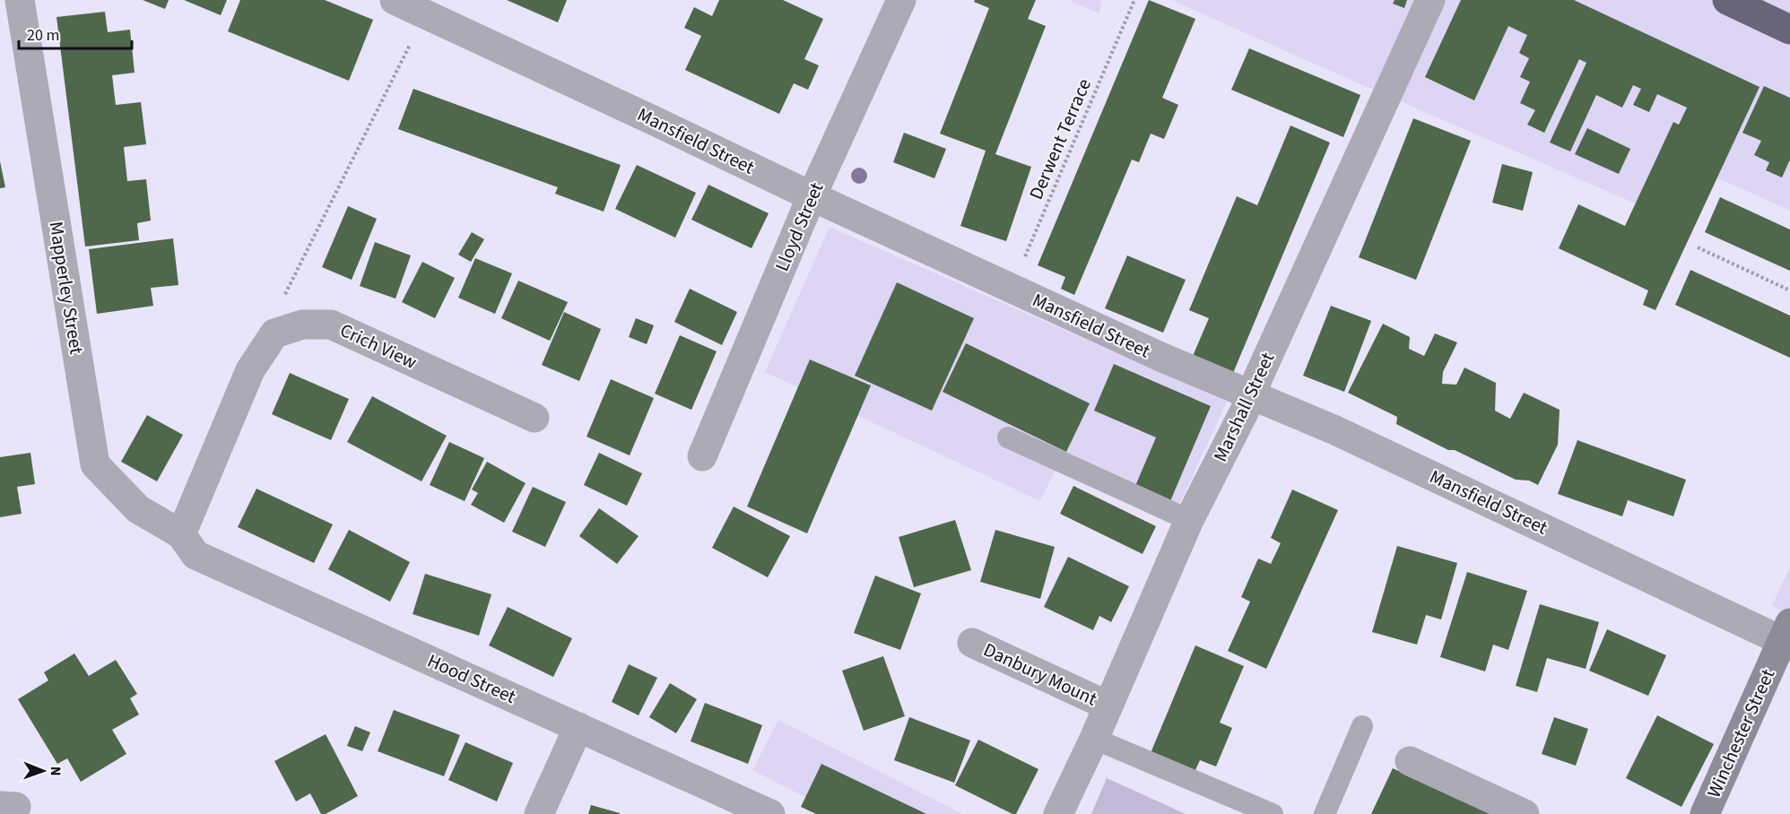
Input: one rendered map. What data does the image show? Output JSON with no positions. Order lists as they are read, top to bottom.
{
  "streets": {
    "street": [
      "Mansfield Street",
      "Lloyd Street",
      "Mapperley Street",
      "Crich View",
      "Marshall Street",
      "Danbury Mount",
      "Hood Street",
      "Winchester Street"
    ],
    "path": ["Derwent Terrace"]
  },
  "crossings": [
    ["Derwent Terrace", "Mansfield Street"],
    ["Mansfield Street", "Lloyd Street"],
    ["Mansfield Street", "Marshall Street"],
    ["Mansfield Street", "Winchester Street"],
    ["Mapperley Street", "Hood Street"],
    ["Marshall Street", "Danbury Mount"]
  ],
  "scale_bar": "20 m",
  "north": "right"
}
